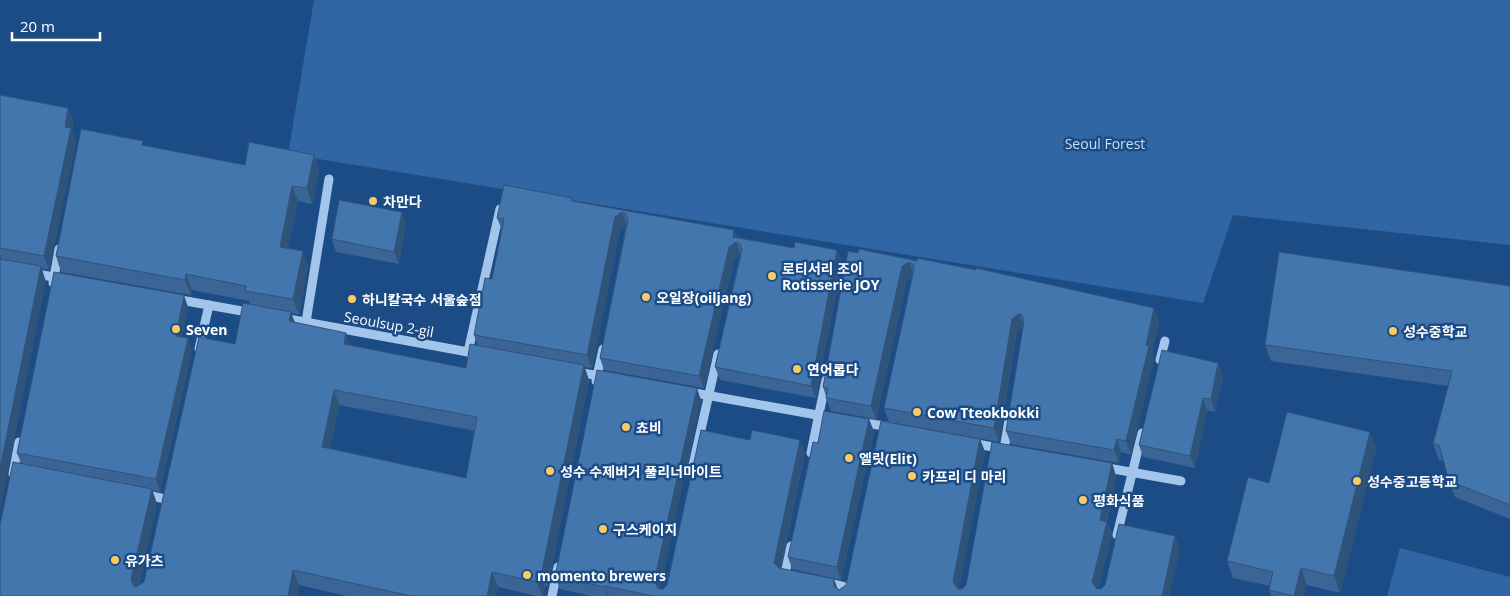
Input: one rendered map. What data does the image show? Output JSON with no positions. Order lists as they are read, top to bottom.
{
  "streets": {
    "street": ["Seoulsup 2-gil"]
  },
  "parks": ["Seoul Forest"],
  "places": [
    "차만다",
    "로티서리 조이 Rotisserie JOY",
    "오일장(oiljang)",
    "하니칼국수 서울숲점",
    "Seven",
    "성수중학교",
    "연어롭다",
    "Cow Tteokbokki",
    "쵸비",
    "엘릿(Elit)",
    "성수 수제버거 풀리너마이트",
    "카프리 디 마리",
    "성수중고등학교",
    "평화식품",
    "구스케이지",
    "유가츠",
    "momento brewers"
  ],
  "scale_bar": "20 m"
}
